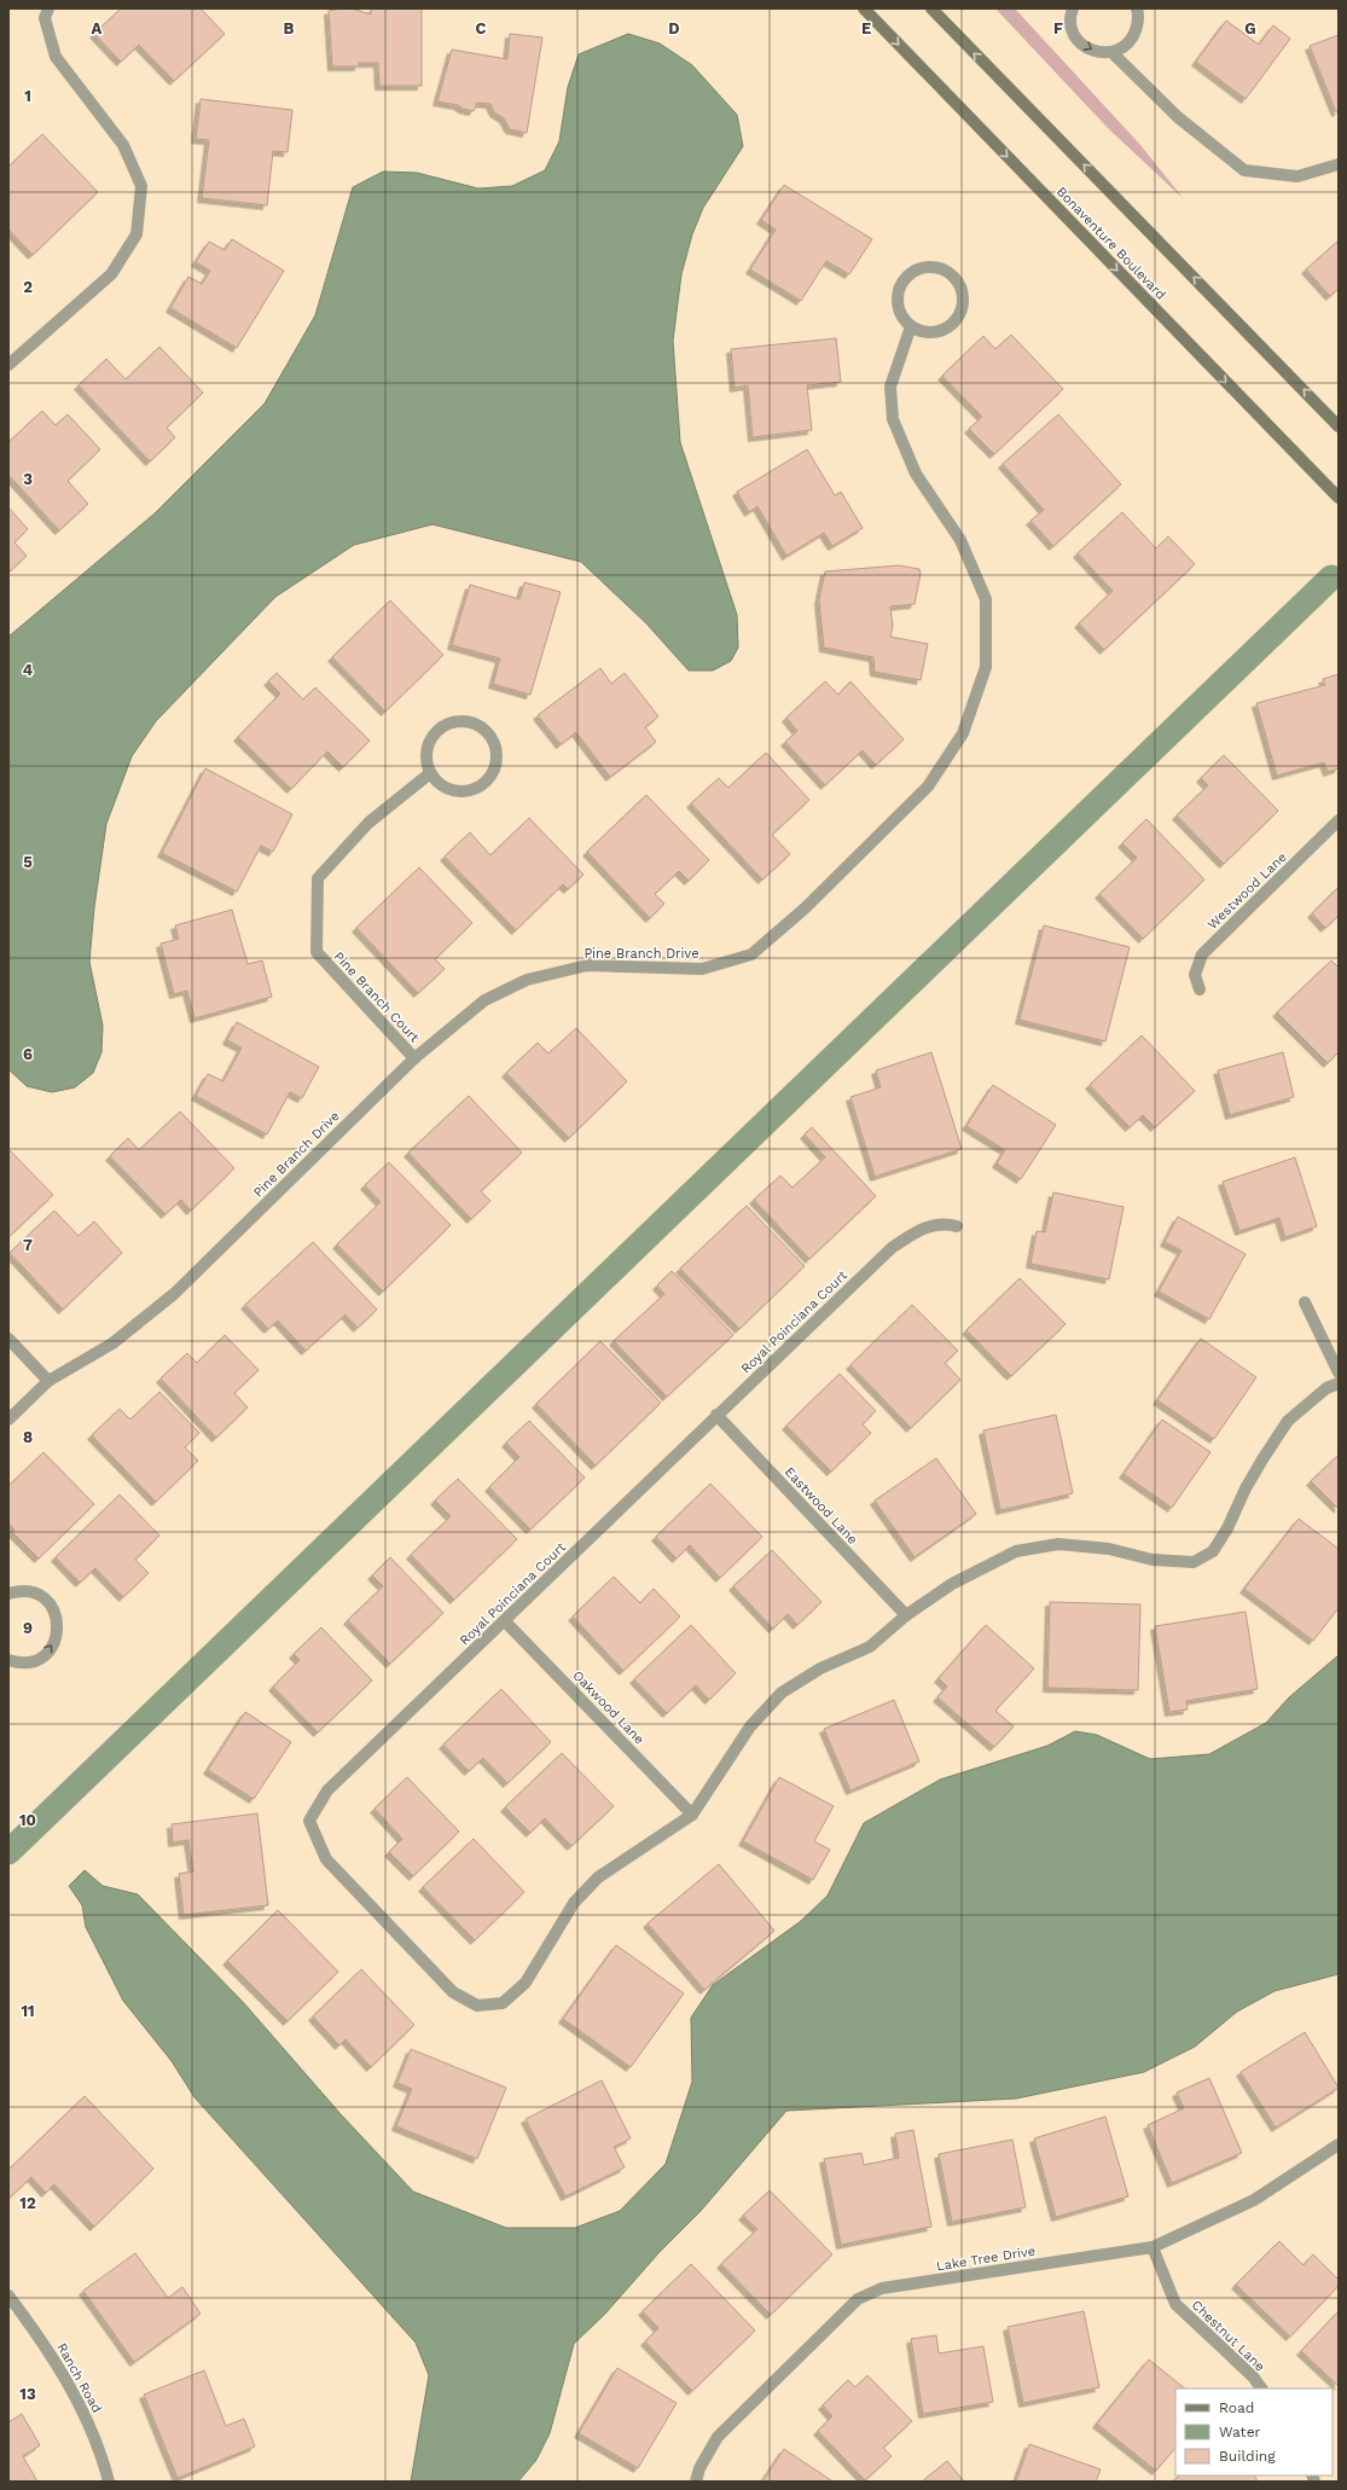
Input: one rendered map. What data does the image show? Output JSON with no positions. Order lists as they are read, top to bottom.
{
  "streets": {
    "main road": ["Bonaventure Boulevard"],
    "street": [
      "Westwood Lane",
      "Pine Branch Drive",
      "Pine Branch Court",
      "Royal Poinciana Court",
      "Eastwood Lane",
      "Oakwood Lane",
      "Lake Tree Drive",
      "Chestnut Lane",
      "Ranch Road"
    ]
  },
  "crossings": [
    ["Pine Branch Drive", "Pine Branch Court"],
    ["Royal Poinciana Court", "Eastwood Lane"],
    ["Royal Poinciana Court", "Oakwood Lane"],
    ["Lake Tree Drive", "Chestnut Lane"]
  ],
  "legend": ["Road", "Water", "Building"],
  "grid": {
    "columns": [
      "A",
      "B",
      "C",
      "D",
      "E",
      "F",
      "G"
    ],
    "rows": [
      "1",
      "2",
      "3",
      "4",
      "5",
      "6",
      "7",
      "8",
      "9",
      "10",
      "11",
      "12",
      "13"
    ]
  }
}
